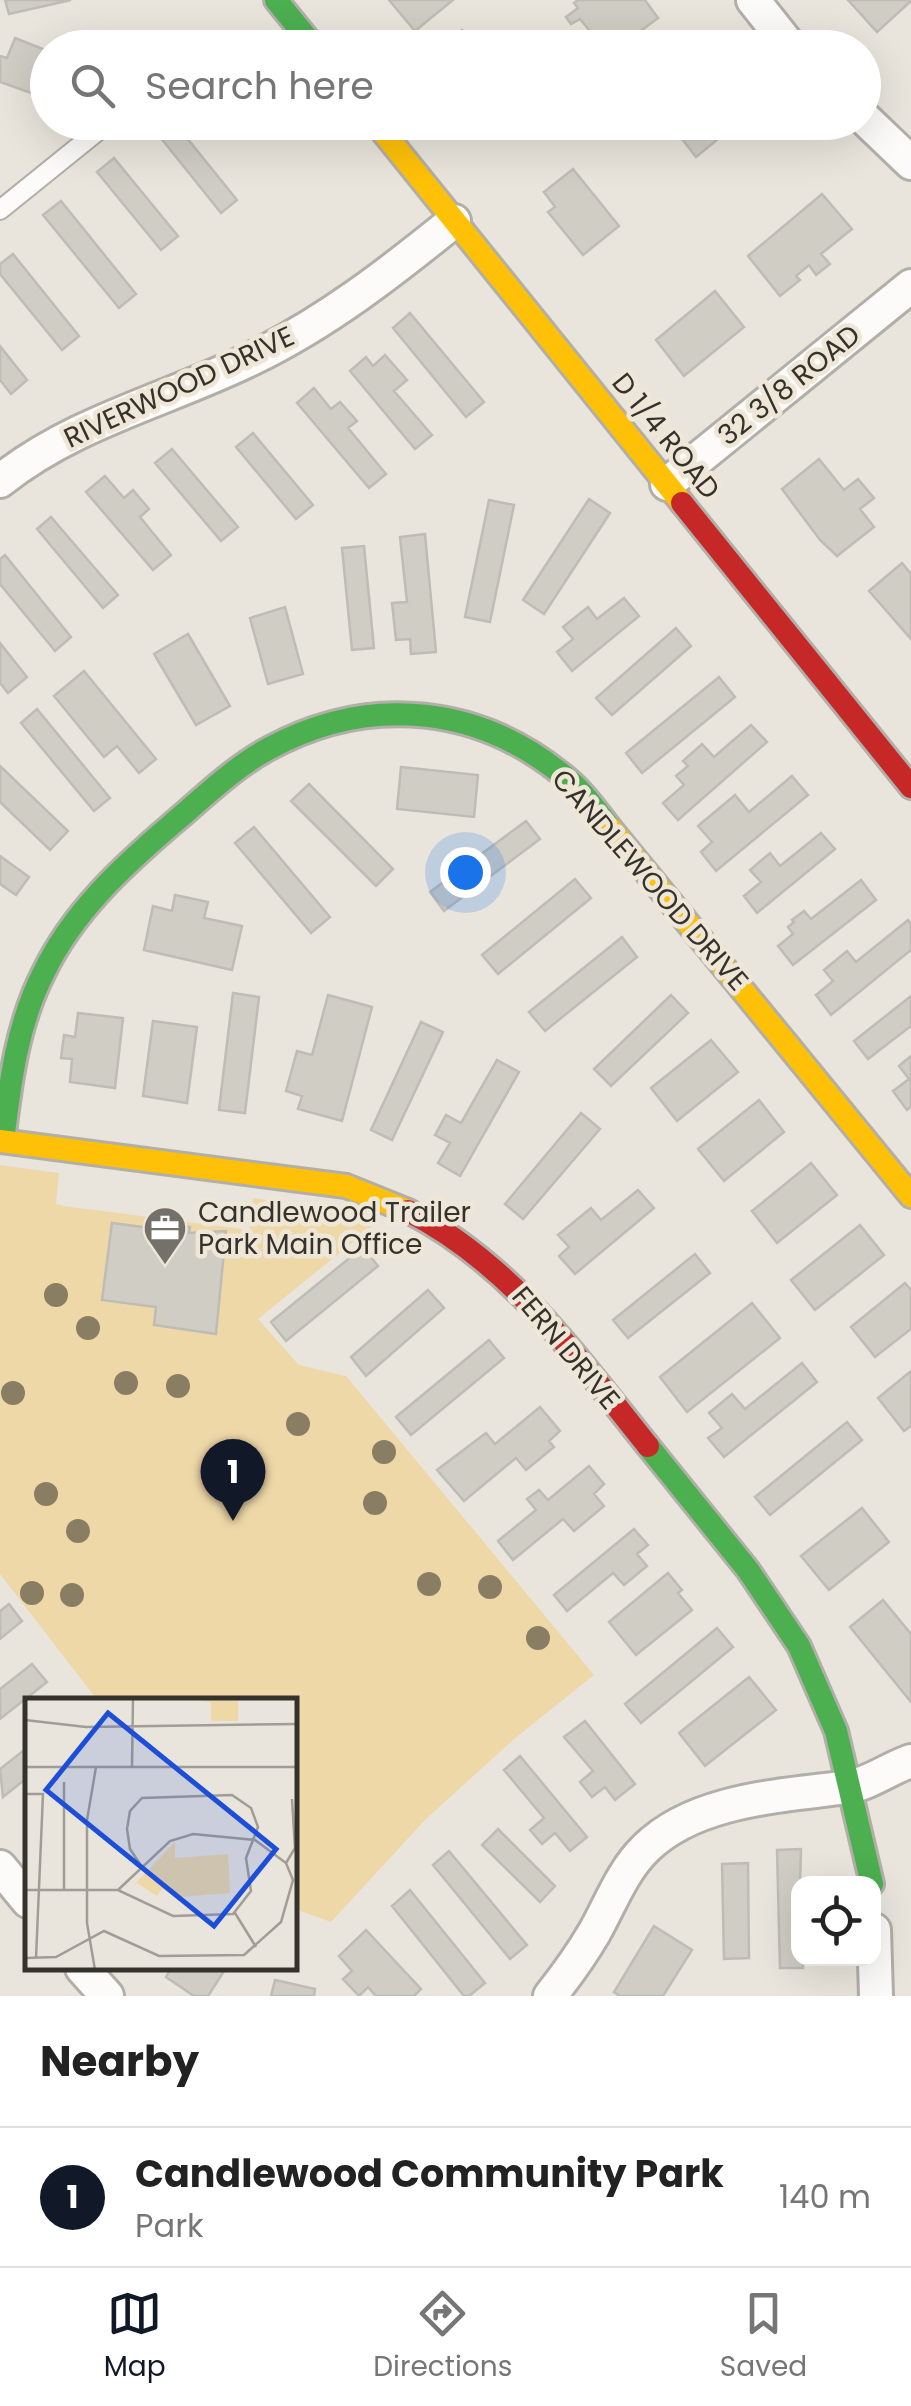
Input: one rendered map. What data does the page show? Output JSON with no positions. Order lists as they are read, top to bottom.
{
  "streets": {
    "street": [
      "32 3/8 ROAD",
      "RIVERWOOD DRIVE",
      "D 1/4 ROAD",
      "CANDLEWOOD DRIVE",
      "FERN DRIVE"
    ]
  },
  "crossings": [
    ["32 3/8 ROAD", "D 1/4 ROAD"],
    ["RIVERWOOD DRIVE", "D 1/4 ROAD"],
    ["CANDLEWOOD DRIVE", "FERN DRIVE"]
  ],
  "places": {
    "office": ["Candlewood Trailer Park Main Office"]
  },
  "page": {
    "search": "Search here",
    "pins": "1",
    "heading": "Nearby",
    "list": [
      {
        "mark": "1",
        "name": "Candlewood Community Park",
        "note": "Park",
        "value": "140 m"
      }
    ],
    "nav": ["Map", "Directions", "Saved"]
  }
}
